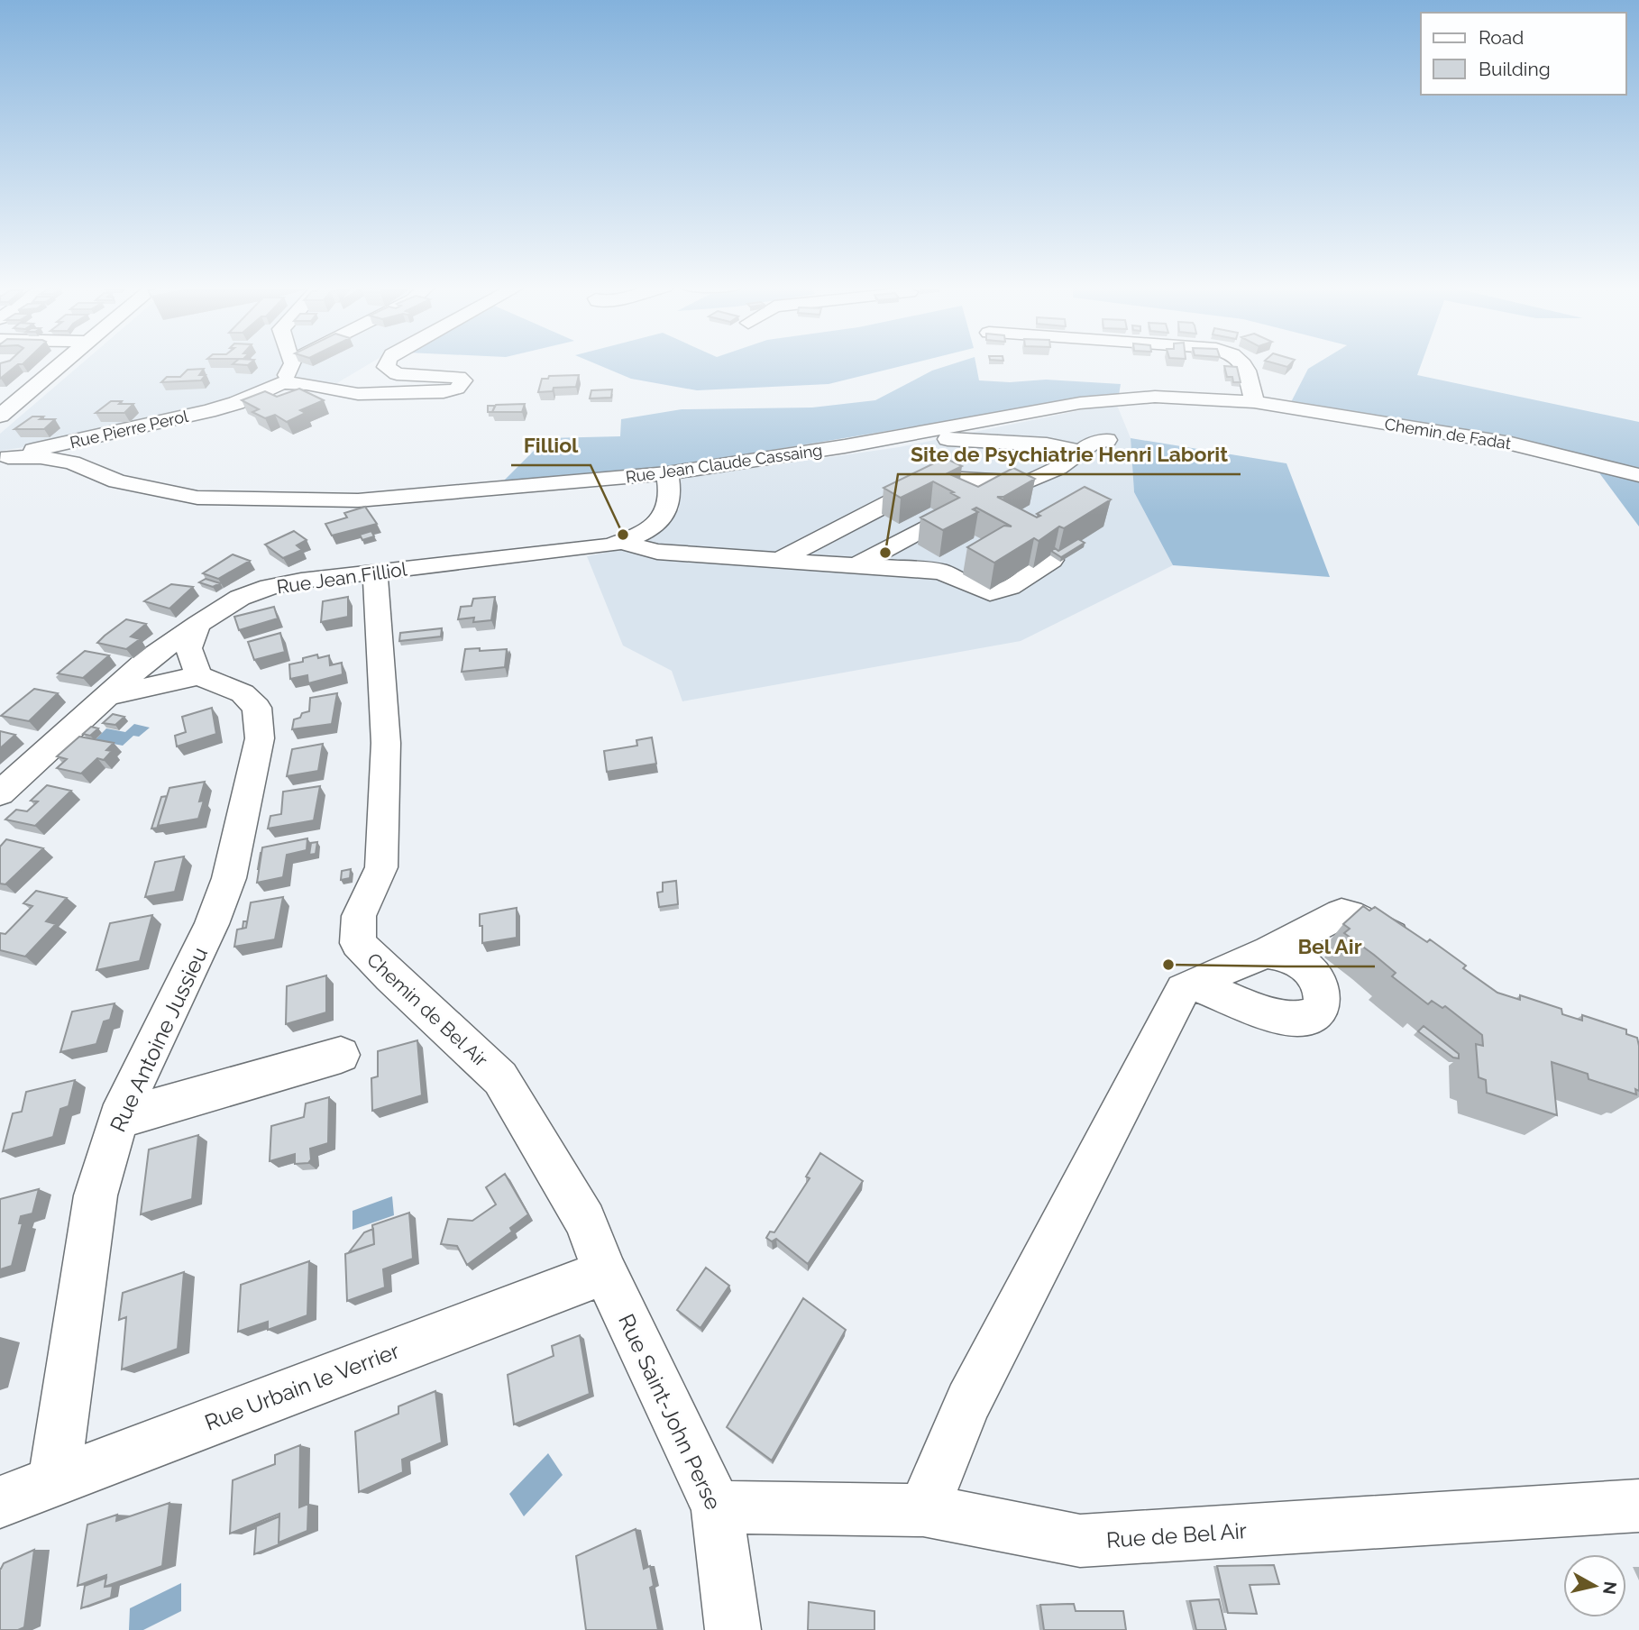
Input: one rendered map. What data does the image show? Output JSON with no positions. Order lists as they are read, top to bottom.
{
  "streets": {
    "street": [
      "Rue Pierre Perol",
      "Chemin de Fadat",
      "Rue Jean Claude Cassaing",
      "Rue Jean Filliol",
      "Chemin de Bel Air",
      "Rue Antoine Jussieu",
      "Rue Urbain le Verrier",
      "Rue Saint-John Perse",
      "Rue de Bel Air"
    ]
  },
  "crossings": [
    ["Rue Pierre Perol", "Rue Jean Claude Cassaing"],
    ["Chemin de Fadat", "Rue Jean Claude Cassaing"],
    ["Rue Jean Claude Cassaing", "Rue Jean Filliol"],
    ["Rue Jean Filliol", "Chemin de Bel Air"],
    ["Chemin de Bel Air", "Rue Urbain le Verrier"],
    ["Chemin de Bel Air", "Rue Saint-John Perse"],
    ["Rue Antoine Jussieu", "Rue Urbain le Verrier"],
    ["Rue Urbain le Verrier", "Rue Saint-John Perse"],
    ["Rue Saint-John Perse", "Rue de Bel Air"]
  ],
  "places": ["Filliol", "Site de Psychiatrie Henri Laborit", "Bel Air"],
  "legend": ["Road", "Building"],
  "north": "right"
}
